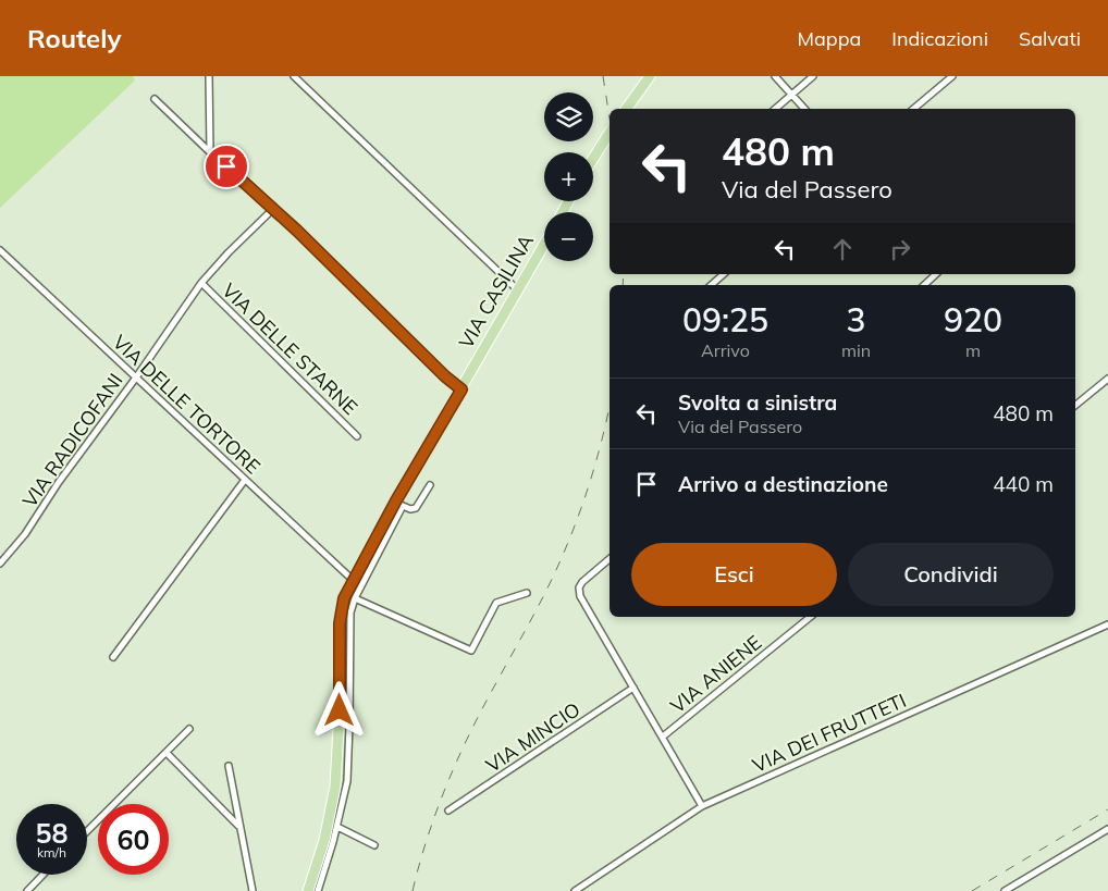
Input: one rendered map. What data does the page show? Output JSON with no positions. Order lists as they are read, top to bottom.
{
  "streets": {
    "main road": ["VIA CASILINA"],
    "street": [
      "VIA DELLE STARNE",
      "VIA DELLE TORTORE",
      "VIA RADICOFANI",
      "VIA ANIENE",
      "VIA DEI FRUTTETI",
      "VIA MINCIO"
    ]
  },
  "crossings": [
    ["VIA CASILINA", "VIA DELLE TORTORE"],
    ["VIA DELLE STARNE", "VIA RADICOFANI"],
    ["VIA DELLE TORTORE", "VIA RADICOFANI"]
  ],
  "page": {
    "header": "Routely",
    "nav": ["Mappa", "Indicazioni", "Salvati"],
    "map_buttons": ["+", "−"],
    "turn": ["480 m", "Via del Passero"],
    "eta": [
      "09:25",
      "Arrivo",
      "3",
      "min",
      "920",
      "m"
    ],
    "list": [
      {
        "name": "Svolta a sinistra",
        "note": "Via del Passero",
        "value": "480 m"
      },
      {
        "name": "Arrivo a destinazione",
        "value": "440 m"
      }
    ],
    "buttons": ["Esci", "Condividi"],
    "speed": "58 km/h",
    "limit": "60"
  }
}
